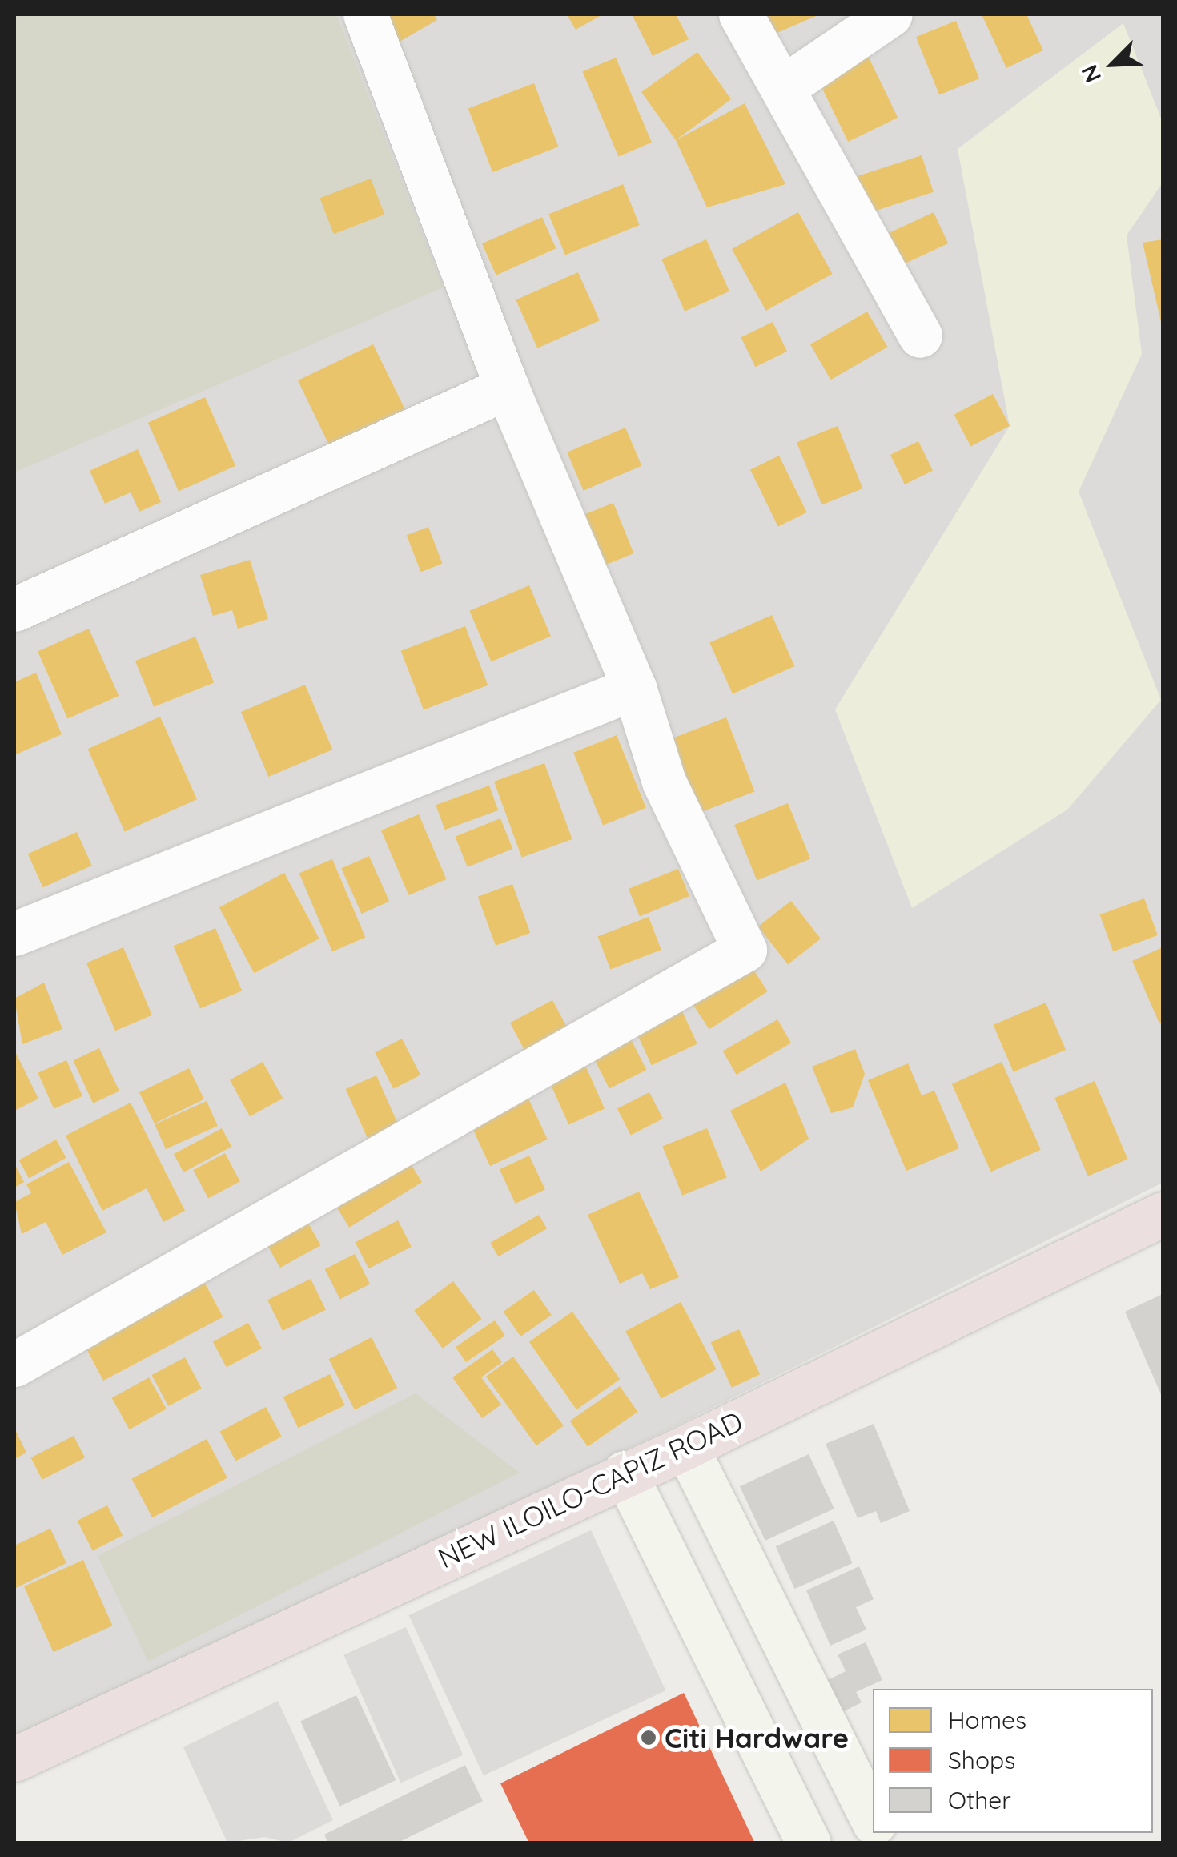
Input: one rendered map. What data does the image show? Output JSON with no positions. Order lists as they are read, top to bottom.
{
  "streets": {
    "highway": ["NEW ILOILO-CAPIZ ROAD"]
  },
  "places": ["Citi Hardware"],
  "legend": ["Homes", "Shops", "Other"],
  "north": "bottom left"
}
